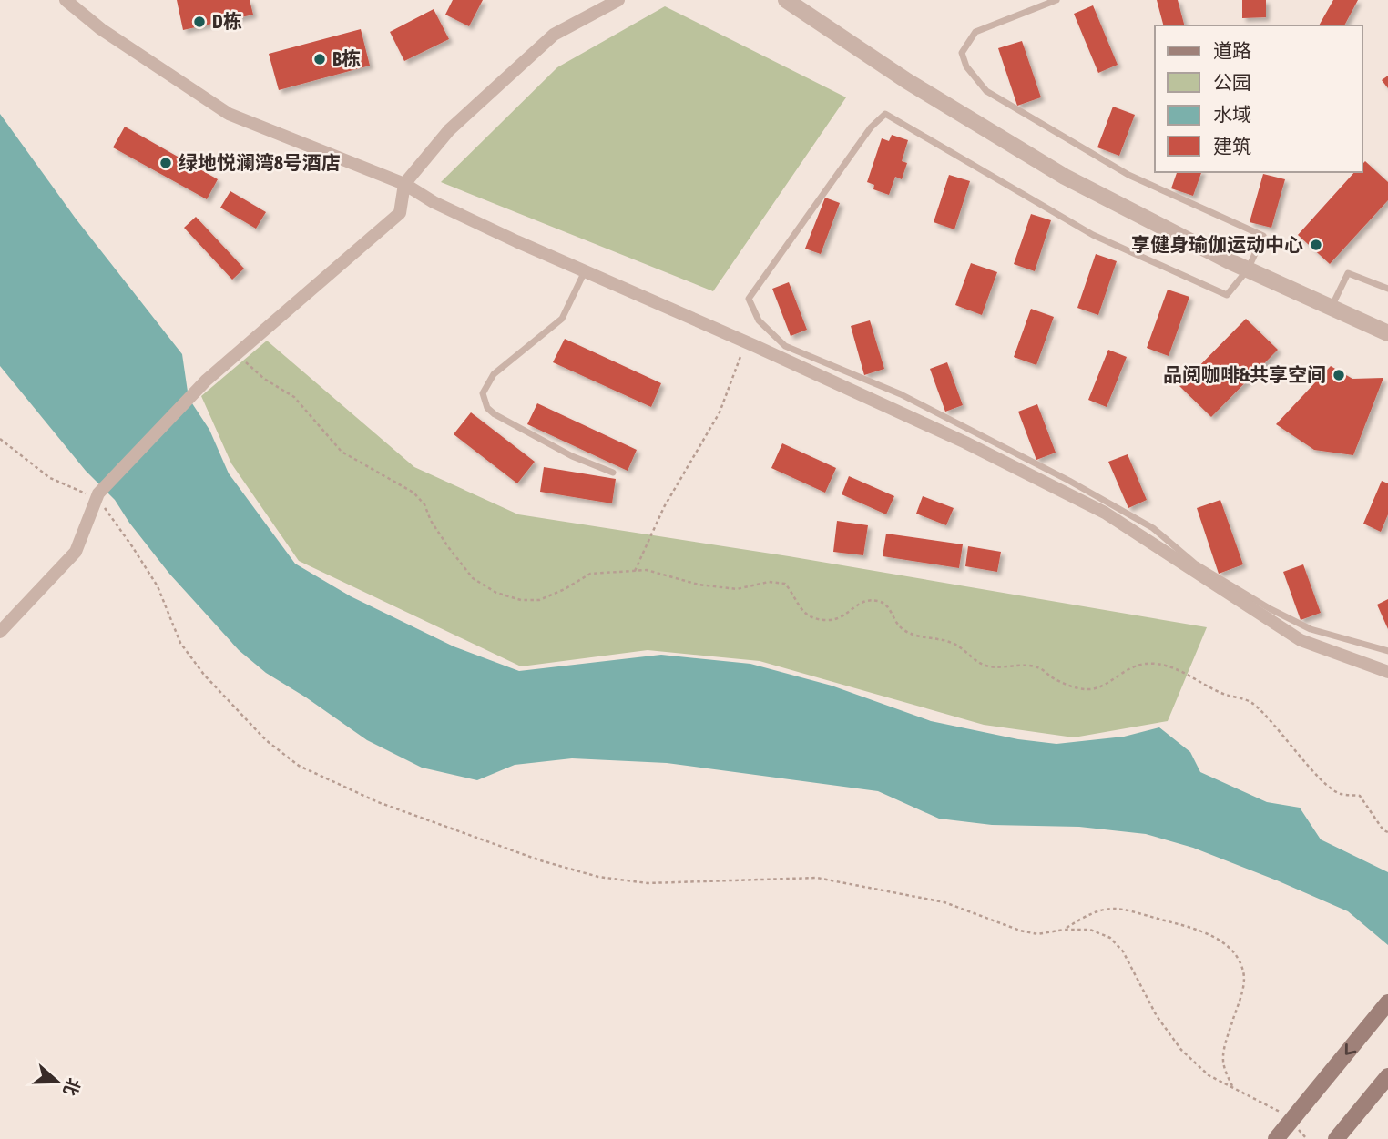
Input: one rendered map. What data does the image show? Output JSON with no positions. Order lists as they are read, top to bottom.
{
  "places": [
    "D栋",
    "B栋",
    "绿地悦澜湾8号酒店",
    "享健身瑜伽运动中心",
    "品阅咖啡&共享空间"
  ],
  "legend": [
    "道路",
    "公园",
    "水域",
    "建筑"
  ],
  "north": "right"
}
